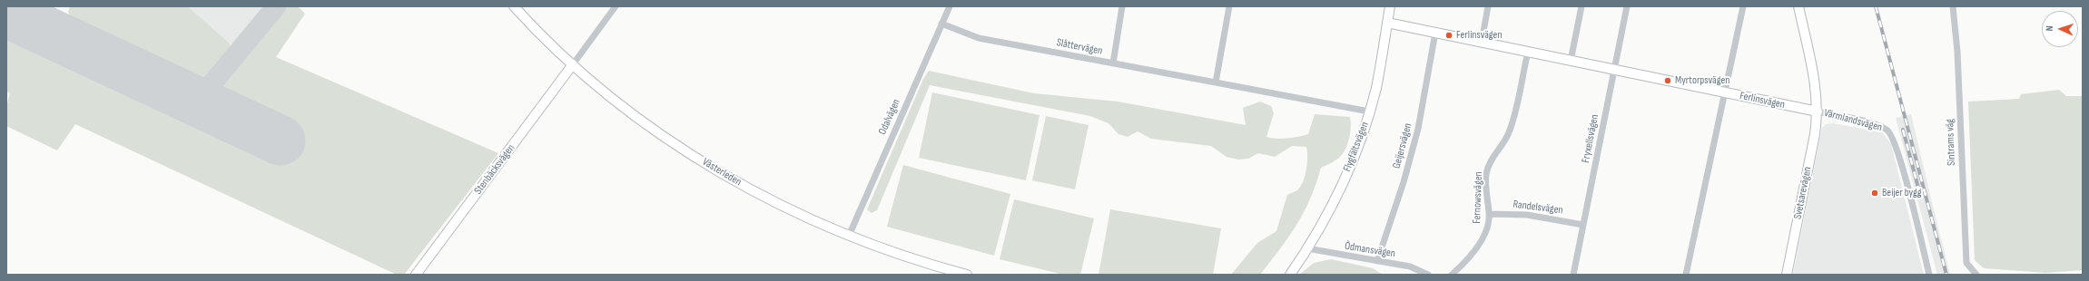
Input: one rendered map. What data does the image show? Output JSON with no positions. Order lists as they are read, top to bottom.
{
  "streets": {
    "street": [
      "Slåttervägen",
      "Ferlinsvägen",
      "Odalvägen",
      "Värmlandsvägen",
      "Fryxellsvägen",
      "Sintrams väg",
      "Geijersvägen",
      "Flygfältsvägen",
      "Stenbäcksvägen",
      "Västerleden",
      "Svetsarevägen",
      "Fernowsvägen",
      "Randelsvägen",
      "Ödmansvägen"
    ]
  },
  "crossings": [
    ["Slåttervägen", "Odalvägen"],
    ["Slåttervägen", "Flygfältsvägen"],
    ["Ferlinsvägen", "Värmlandsvägen"],
    ["Ferlinsvägen", "Fryxellsvägen"],
    ["Ferlinsvägen", "Geijersvägen"],
    ["Ferlinsvägen", "Flygfältsvägen"],
    ["Ferlinsvägen", "Svetsarevägen"],
    ["Ferlinsvägen", "Fernowsvägen"],
    ["Odalvägen", "Västerleden"],
    ["Värmlandsvägen", "Svetsarevägen"],
    ["Fryxellsvägen", "Randelsvägen"],
    ["Geijersvägen", "Ödmansvägen"],
    ["Flygfältsvägen", "Ödmansvägen"],
    ["Stenbäcksvägen", "Västerleden"],
    ["Fernowsvägen", "Randelsvägen"]
  ],
  "places": ["Ferlinsvägen", "Myrtorpsvägen", "Beijer bygg"],
  "north": "left"
}
